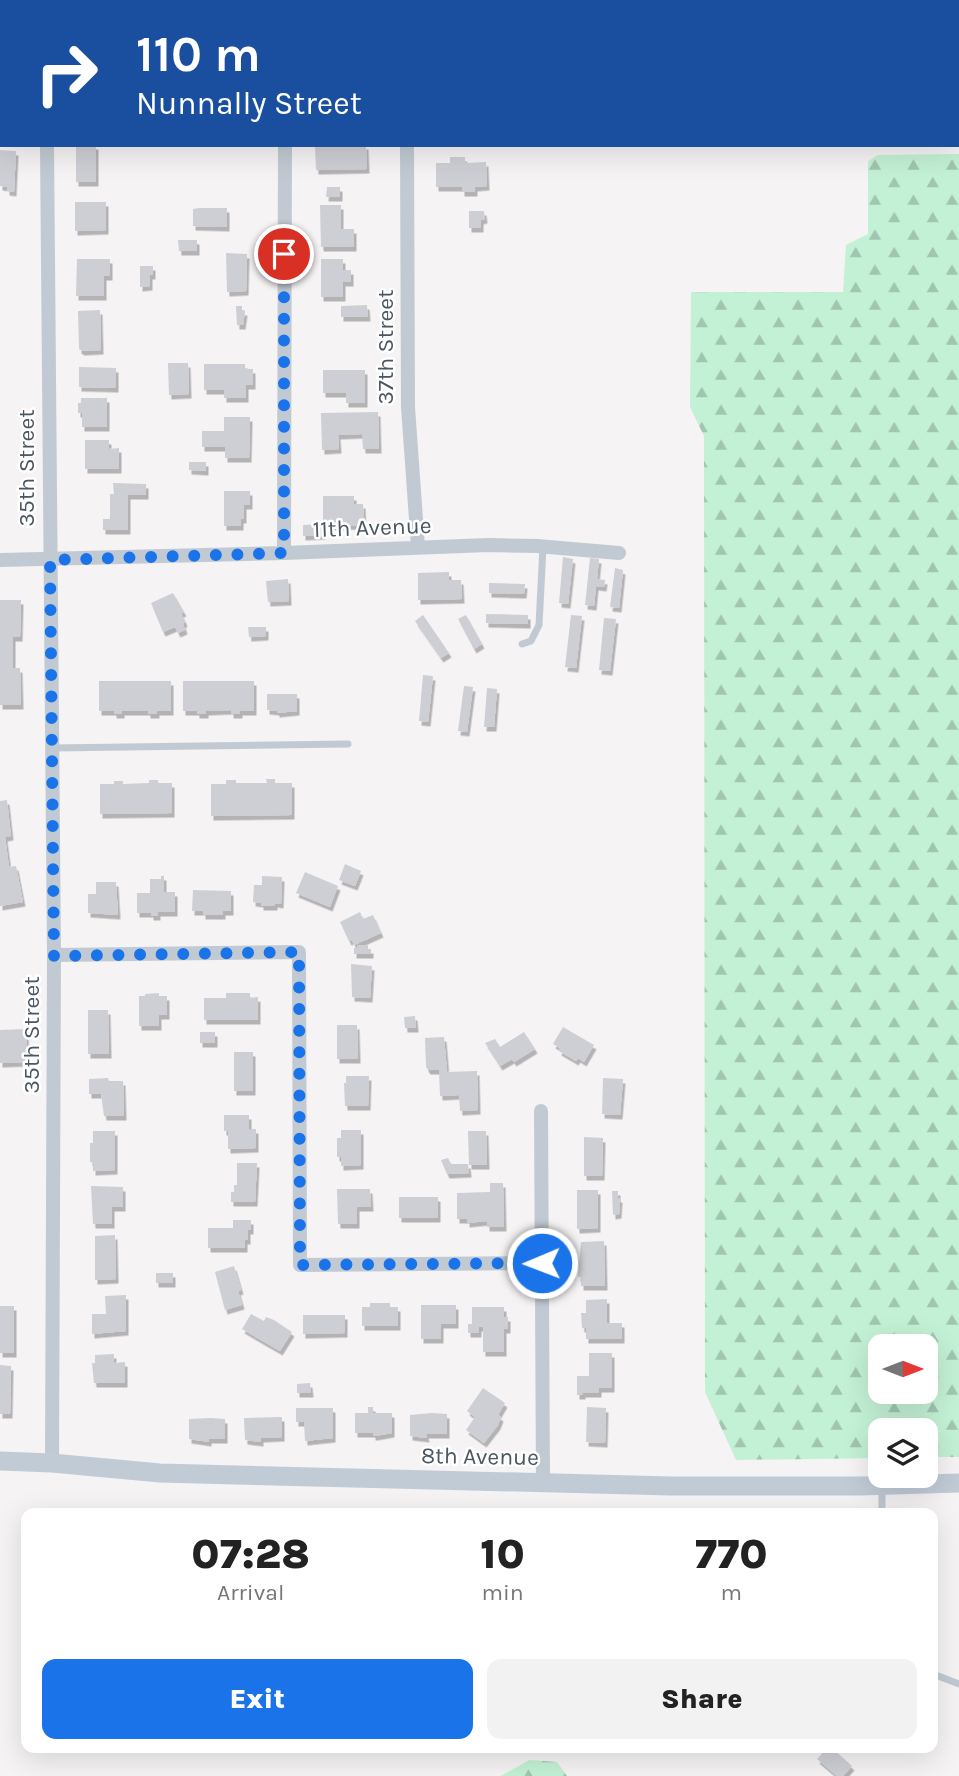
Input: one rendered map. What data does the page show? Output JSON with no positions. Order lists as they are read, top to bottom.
{
  "streets": {
    "street": [
      "37th Street",
      "35th Street",
      "11th Avenue",
      "8th Avenue"
    ]
  },
  "crossings": [
    ["37th Street", "11th Avenue"],
    ["35th Street", "11th Avenue"],
    ["35th Street", "8th Avenue"]
  ],
  "north": "right",
  "page": {
    "turn": ["110 m", "Nunnally Street"],
    "eta": [
      "07:28",
      "Arrival",
      "10",
      "min",
      "770",
      "m"
    ],
    "buttons": ["Exit", "Share"]
  }
}
